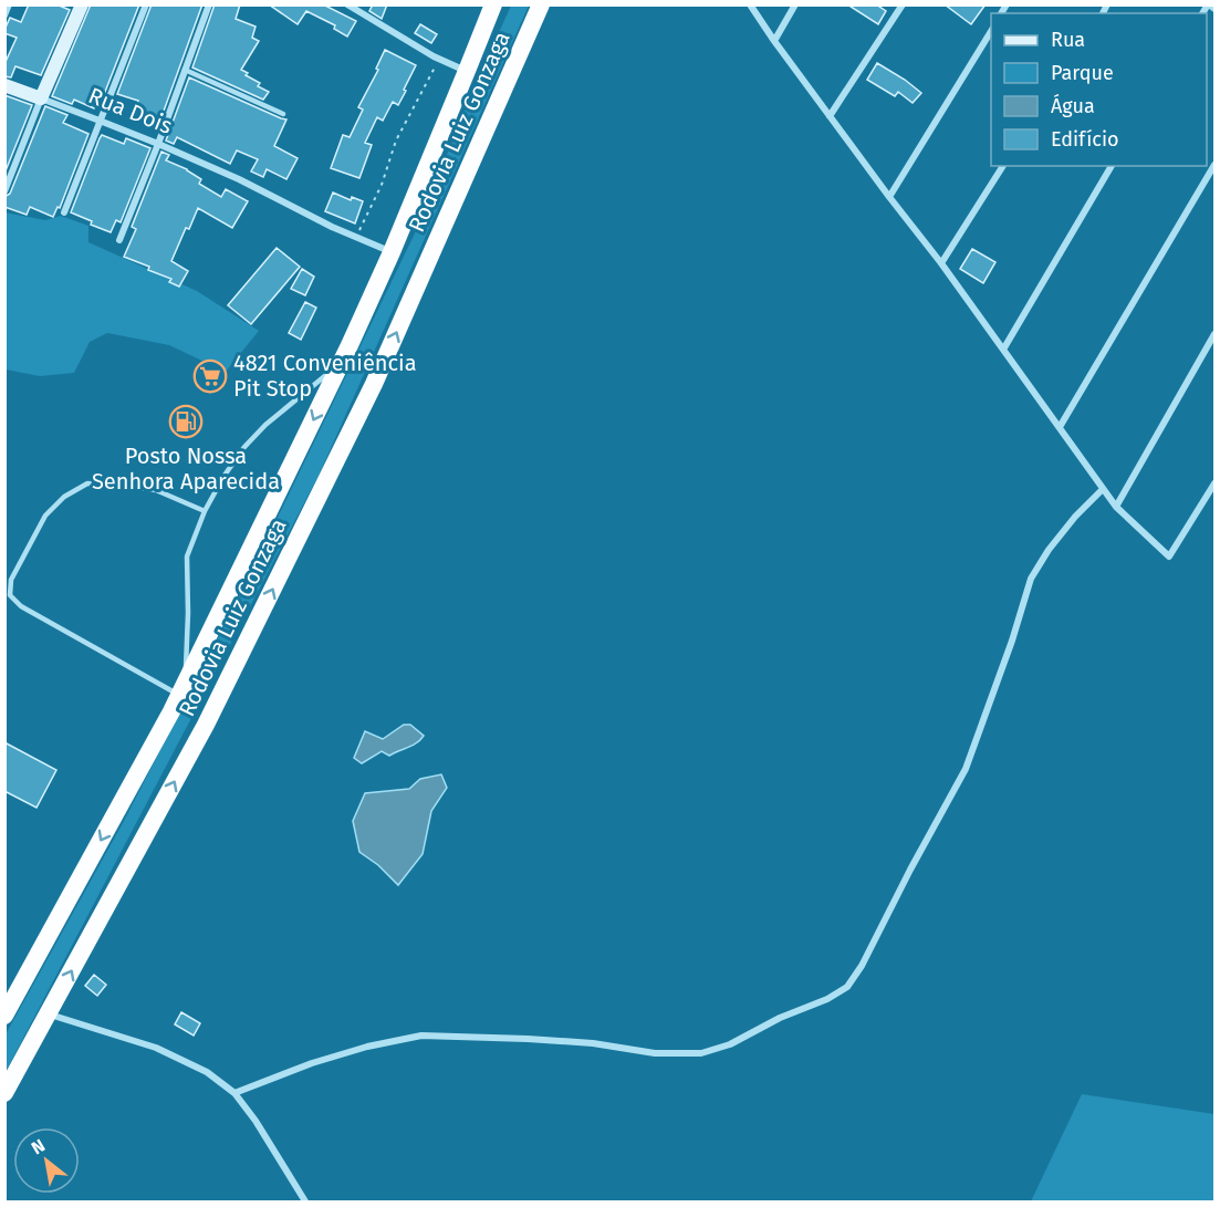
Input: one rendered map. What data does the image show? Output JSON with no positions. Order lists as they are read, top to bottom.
{
  "streets": {
    "highway": ["Rodovia Luiz Gonzaga"],
    "main road": ["Rua Dois"]
  },
  "crossings": [
    ["Rua Dois", "Rodovia Luiz Gonzaga"]
  ],
  "places": {
    "supermarket": ["4821 Conveniência Pit Stop"],
    "fuel station": ["Posto Nossa Senhora Aparecida"]
  },
  "legend": [
    "Rua",
    "Parque",
    "Água",
    "Edifício"
  ],
  "north": "top left"
}
